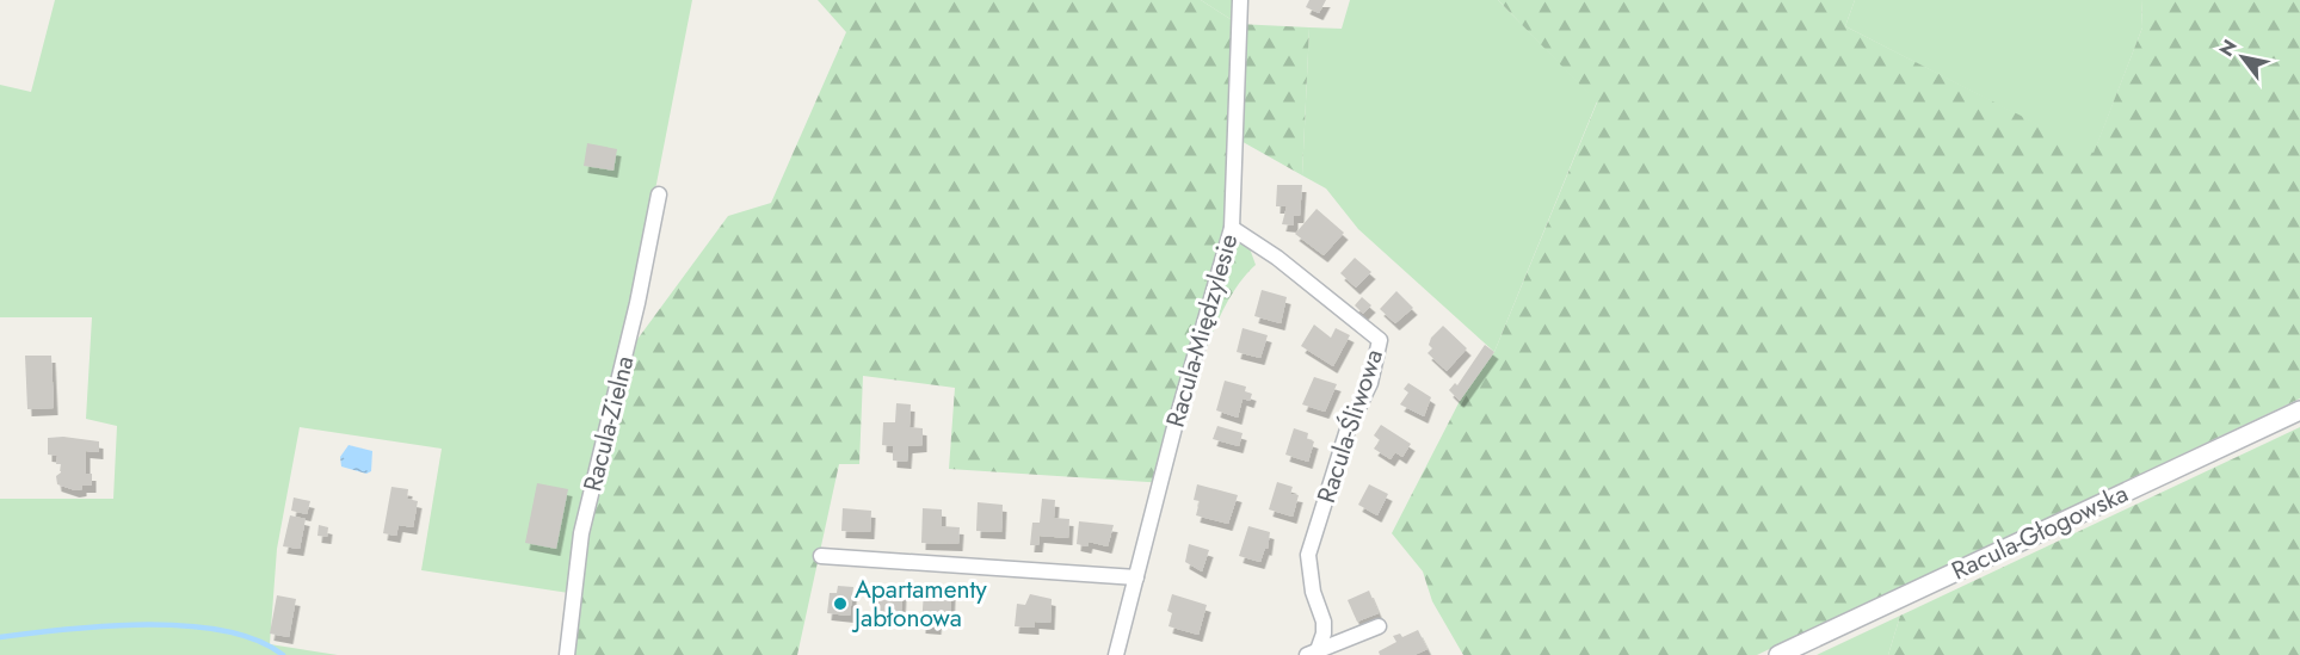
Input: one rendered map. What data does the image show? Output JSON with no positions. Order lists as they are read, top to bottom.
{
  "streets": {
    "street": [
      "Racula-Międzylesie",
      "Racula-Zielna",
      "Racula-Śliwowa",
      "Racula-Głogowska"
    ]
  },
  "crossings": [
    ["Racula-Międzylesie", "Racula-Śliwowa"]
  ],
  "places": ["Apartamenty Jabłonowa"],
  "north": "top left"
}
